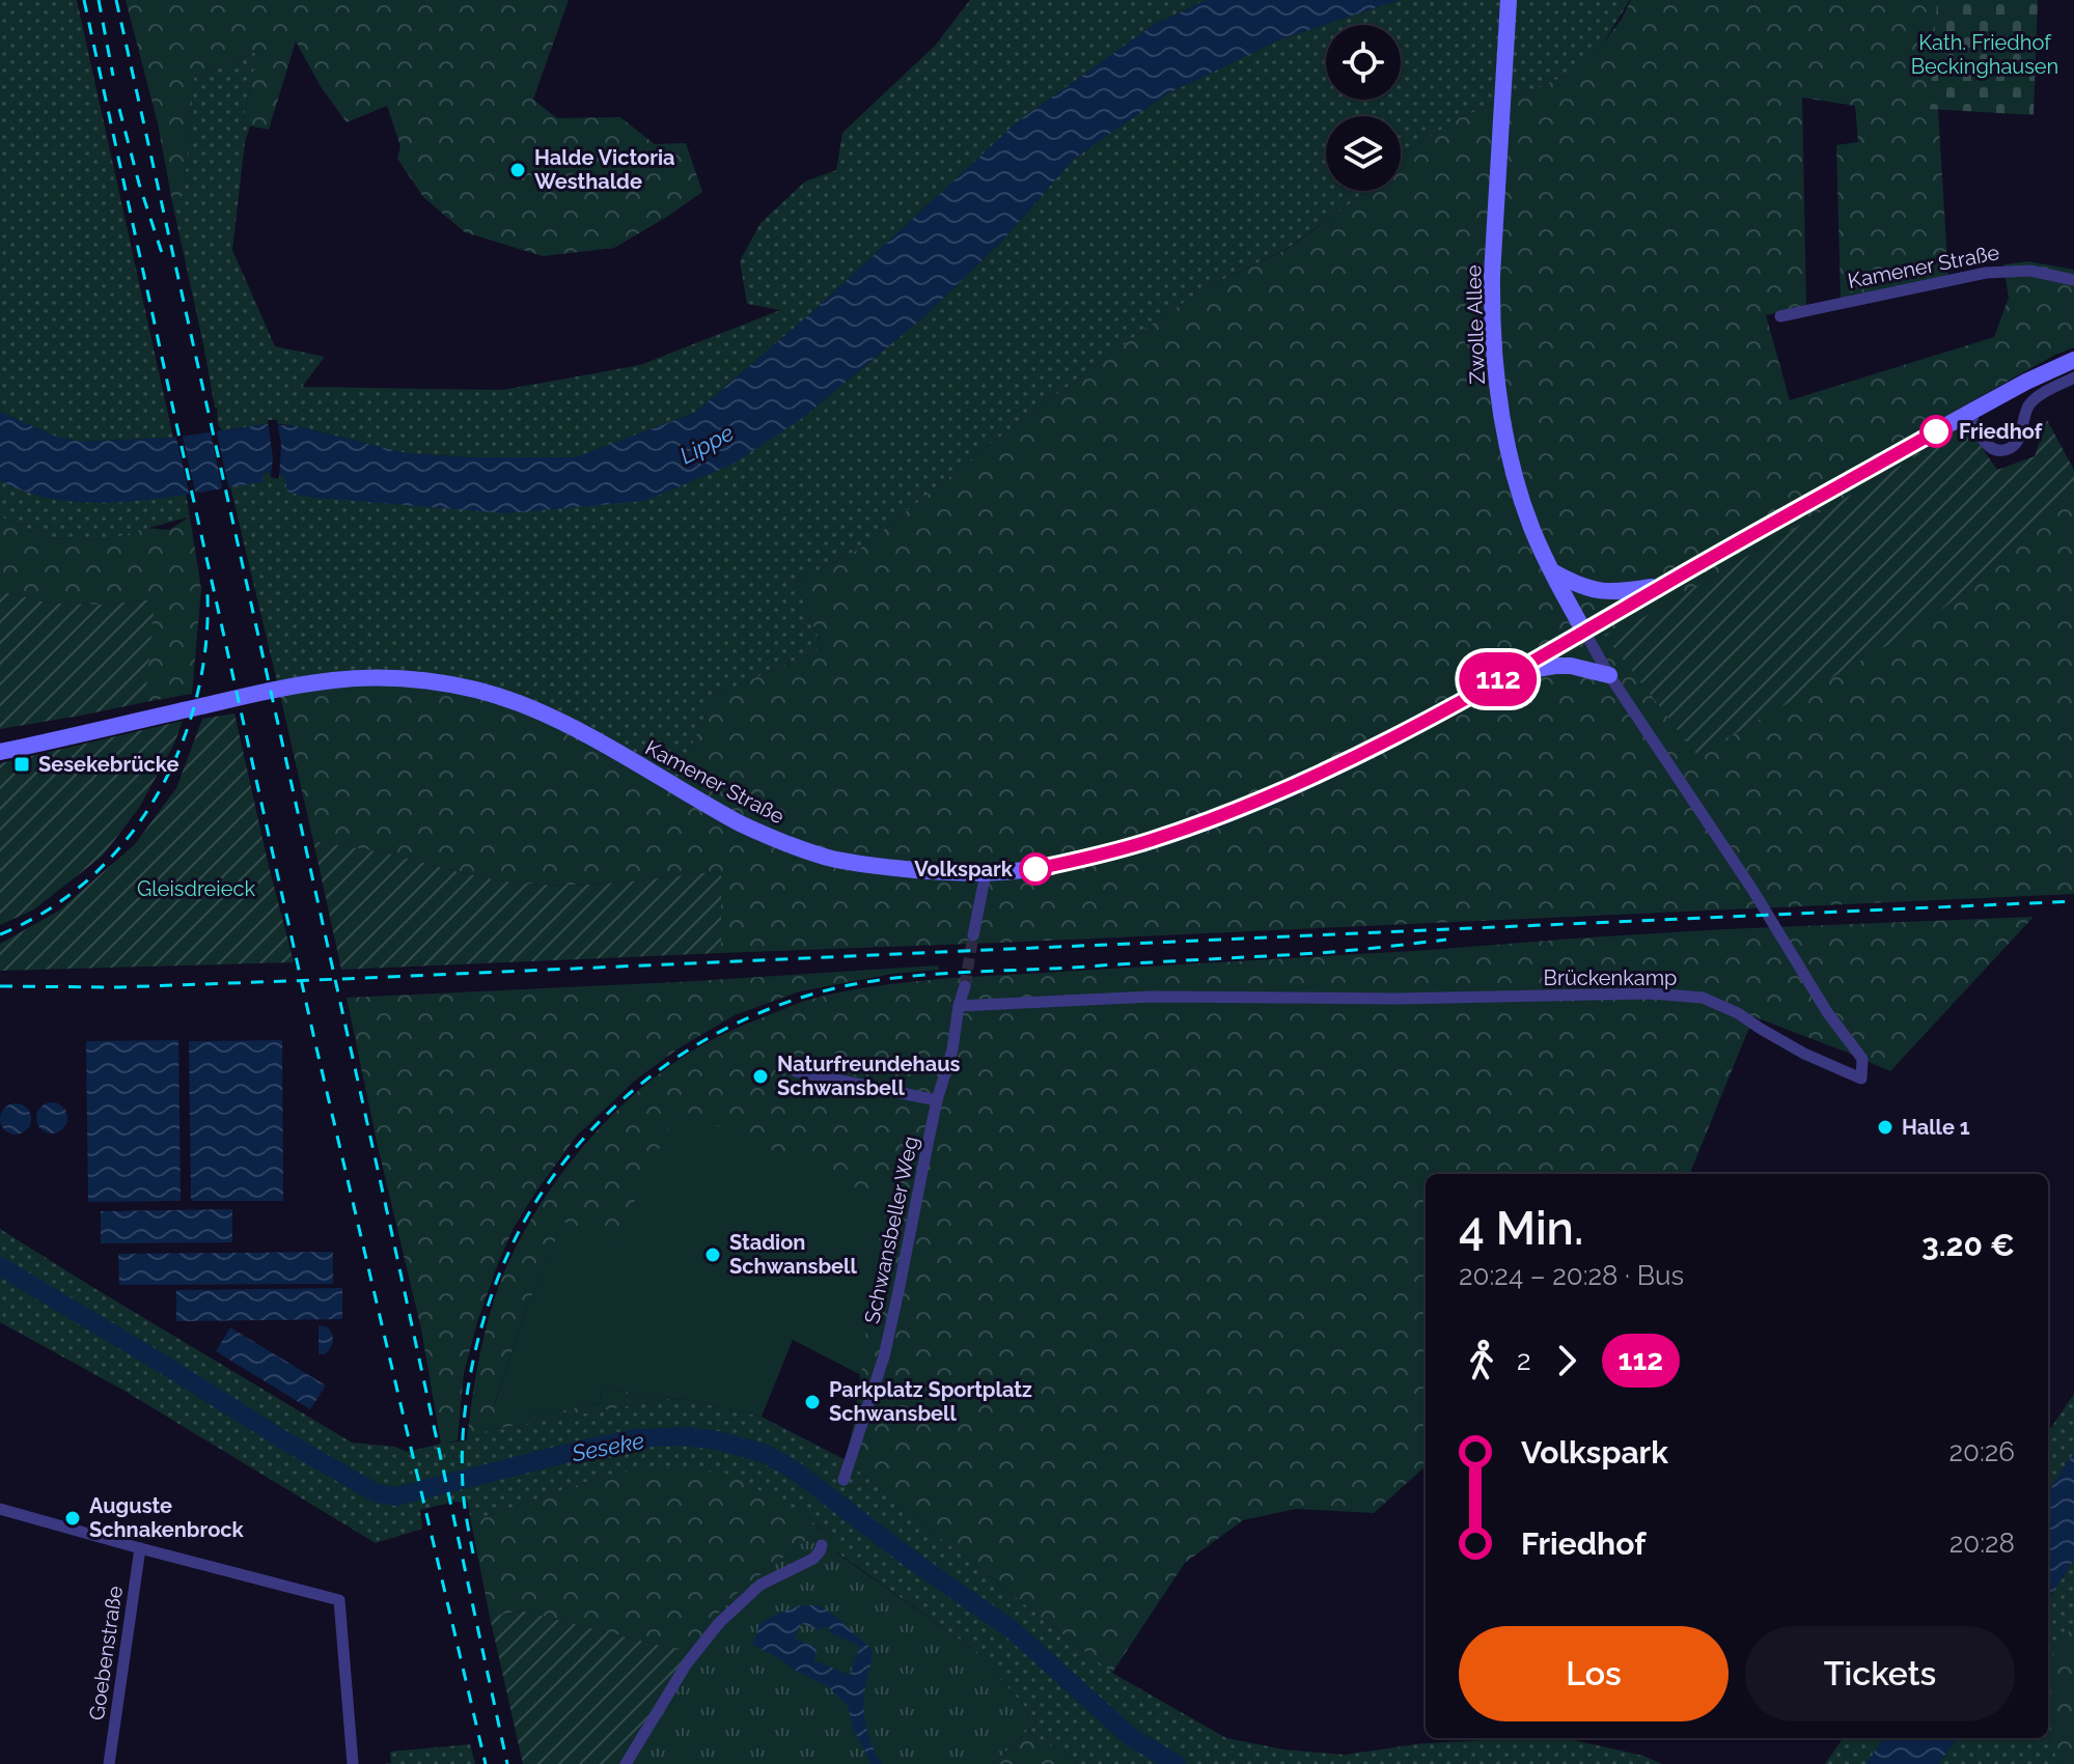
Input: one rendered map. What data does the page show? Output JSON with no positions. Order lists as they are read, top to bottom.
{
  "streets": {
    "main road": ["Kamener Straße", "Zwolle Allee"],
    "street": ["Brückenkamp", "Schwansbeller Weg", "Goebenstraße"]
  },
  "crossings": [
    ["Kamener Straße", "Zwolle Allee"],
    ["Kamener Straße", "Brückenkamp"],
    ["Zwolle Allee", "Brückenkamp"],
    ["Brückenkamp", "Schwansbeller Weg"]
  ],
  "water": ["Lippe", "Seseke"],
  "parks": ["Kath. Friedhof Beckinghausen", "Gleisdreieck"],
  "places": {
    "other": [
      "Halde Victoria Westhalde",
      "Friedhof",
      "Volkspark",
      "Naturfreundehaus Schwansbell",
      "Halle 1",
      "Stadion Schwansbell",
      "Parkplatz Sportplatz Schwansbell",
      "Auguste Schnakenbrock"
    ],
    "transit": ["Sesekebrücke"]
  },
  "lines": ["bus line 112"],
  "page": {
    "on_map": "112",
    "heading": ["4 Min.", "20:24 – 20:28 · Bus", "3.20 €"],
    "legs": ["2", "112"],
    "list": [
      {
        "name": "Volkspark",
        "value": "20:26"
      },
      {
        "name": "Friedhof",
        "value": "20:28"
      }
    ],
    "buttons": ["Los", "Tickets"]
  }
}
